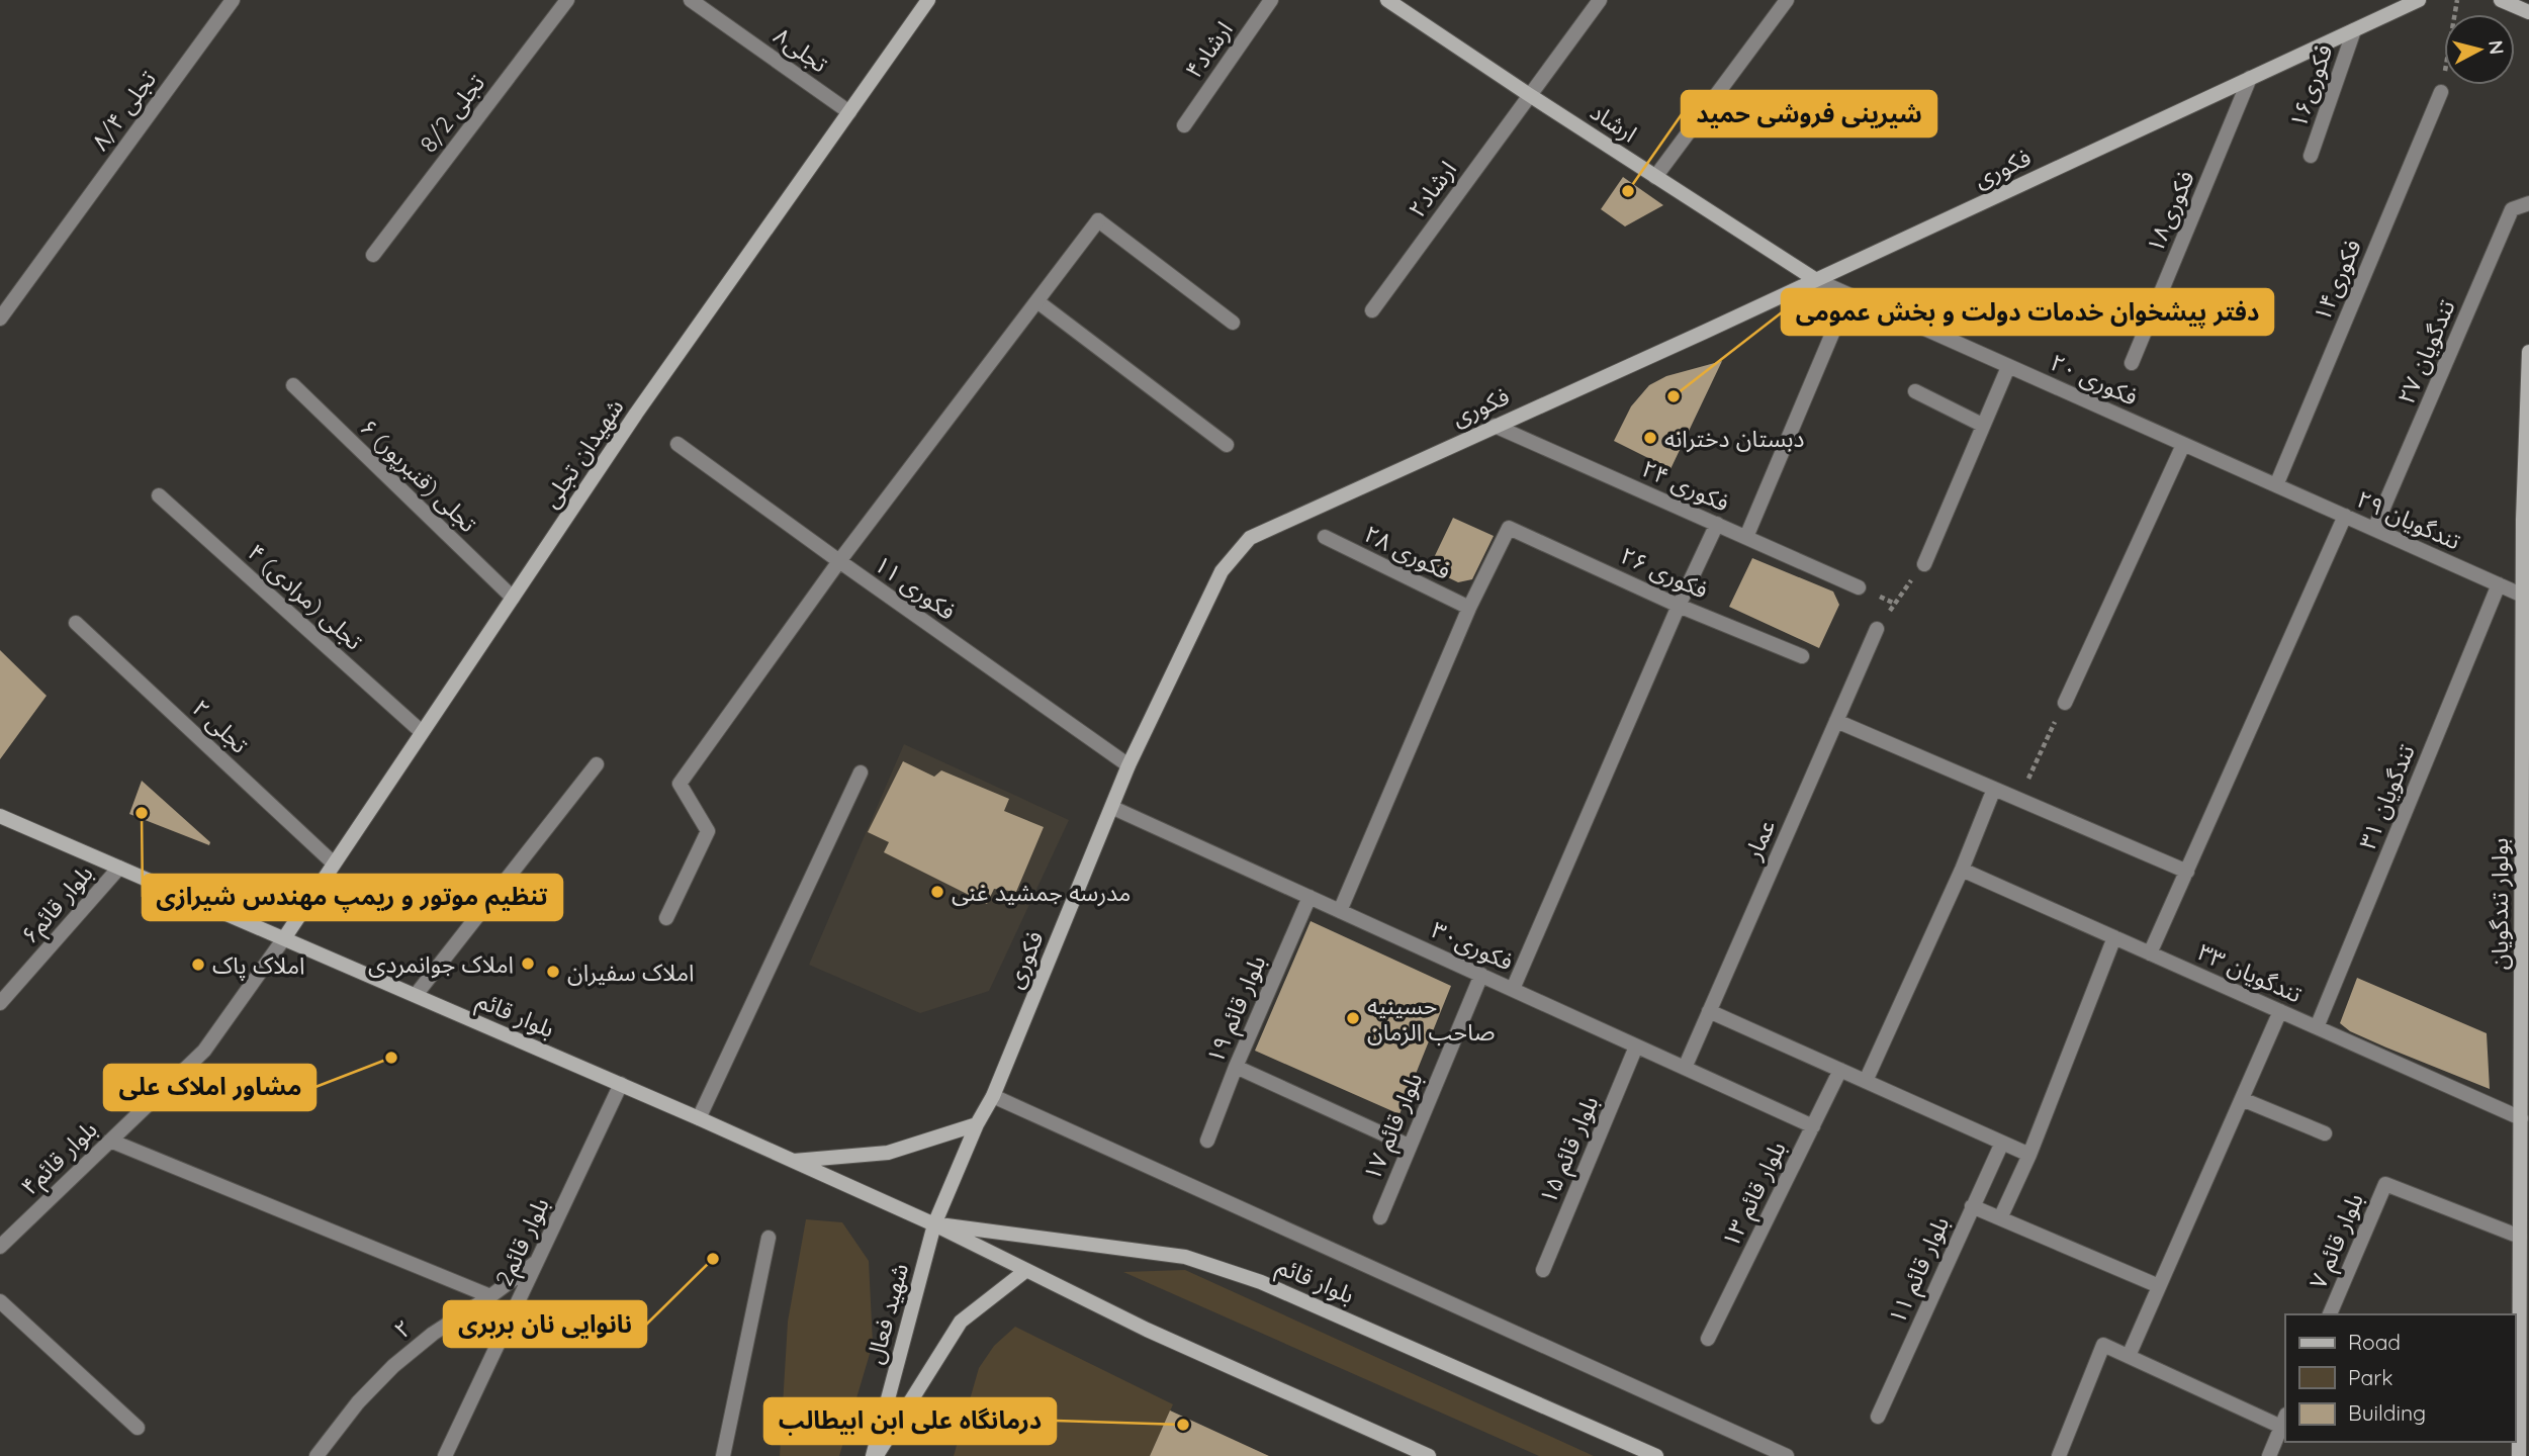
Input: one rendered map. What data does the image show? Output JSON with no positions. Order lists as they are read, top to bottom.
{
  "streets": {
    "street": [
      "تجلی۸",
      "۴ارشاد",
      "فکوری۱۶",
      "۸/۴ تجلی",
      "8/2 تجلی",
      "ارشاد",
      "فکوری",
      "۲ارشاد",
      "فکوری۱۸",
      "فکوری۱۴",
      "۲۷ تندگویان",
      "فکوری ۲۰",
      "شهیدان تجلی",
      "۶ تجلی (قنبرپور)",
      "فکوری ۲۴",
      "۲۹ تندگویان",
      "فکوری ۲۸",
      "فکوری ۲۶",
      "فکوری ۱۱",
      "۴ تجلی (مرادی)",
      "۲ تجلی",
      "۳۱ تندگویان",
      "عمار",
      "بلوار قائم۶",
      "بولوار تندگویان",
      "فکوری۳۰",
      "۳۳ تندگویان",
      "بلوار قائم ۱۹",
      "بلوار قائم",
      "بلوار قائم ۱۷",
      "بلوار قائم ۱۵",
      "بلوار قائم۴",
      "بلوار قائم ۱۳",
      "بلوار قائم ۷",
      "2بلوار قائم",
      "بلوار قائم ۱۱",
      "شهید فعال",
      "۲"
    ]
  },
  "crossings": [
    ["تجلی۸", "شهیدان تجلی"],
    ["فکوری۱۶", "فکوری"],
    ["ارشاد", "فکوری"],
    ["ارشاد", "۲ارشاد"],
    ["ارشاد", "فکوری ۲۰"],
    ["فکوری", "فکوری۱۸"],
    ["فکوری", "فکوری ۲۰"],
    ["فکوری", "فکوری ۲۴"],
    ["فکوری", "فکوری ۱۱"],
    ["فکوری", "فکوری۳۰"],
    ["فکوری", "بلوار قائم"],
    ["فکوری", "شهید فعال"],
    ["فکوری۱۴", "فکوری ۲۰"],
    ["فکوری۱۴", "۲۹ تندگویان"],
    ["۲۷ تندگویان", "۲۹ تندگویان"],
    ["فکوری ۲۰", "۲۹ تندگویان"],
    ["شهیدان تجلی", "۶ تجلی (قنبرپور)"],
    ["شهیدان تجلی", "۴ تجلی (مرادی)"],
    ["شهیدان تجلی", "۲ تجلی"],
    ["شهیدان تجلی", "بلوار قائم"],
    ["شهیدان تجلی", "بلوار قائم۴"],
    ["۲۹ تندگویان", "۳۱ تندگویان"],
    ["۲۹ تندگویان", "بولوار تندگویان"],
    ["فکوری ۲۸", "فکوری ۲۶"],
    ["۳۱ تندگویان", "۳۳ تندگویان"],
    ["عمار", "فکوری۳۰"],
    ["بلوار قائم۶", "بلوار قائم"],
    ["بولوار تندگویان", "۳۳ تندگویان"],
    ["بولوار تندگویان", "بلوار قائم ۷"],
    ["فکوری۳۰", "بلوار قائم ۱۹"],
    ["فکوری۳۰", "بلوار قائم ۱۷"],
    ["فکوری۳۰", "بلوار قائم ۱۵"],
    ["فکوری۳۰", "بلوار قائم ۱۳"],
    ["بلوار قائم", "بلوار قائم۴"],
    ["بلوار قائم", "2بلوار قائم"],
    ["بلوار قائم", "شهید فعال"],
    ["2بلوار قائم", "۲"]
  ],
  "places": [
    "شیرینی فروشی حمید",
    "دفتر پیشخوان خدمات دولت و بخش عمومی",
    "دبستان دخترانه",
    "تنظیم موتور و ریمپ مهندس شیرازی",
    "مدرسه جمشید غنی",
    "املاک جوانمردی",
    "املاک پاک",
    "املاک سفیران",
    "حسینیه صاحب الزمان",
    "مشاور املاک علی",
    "نانوایی نان بربری",
    "درمانگاه علی ابن ابیطالب"
  ],
  "legend": ["Road", "Park", "Building"],
  "north": "right"
}
